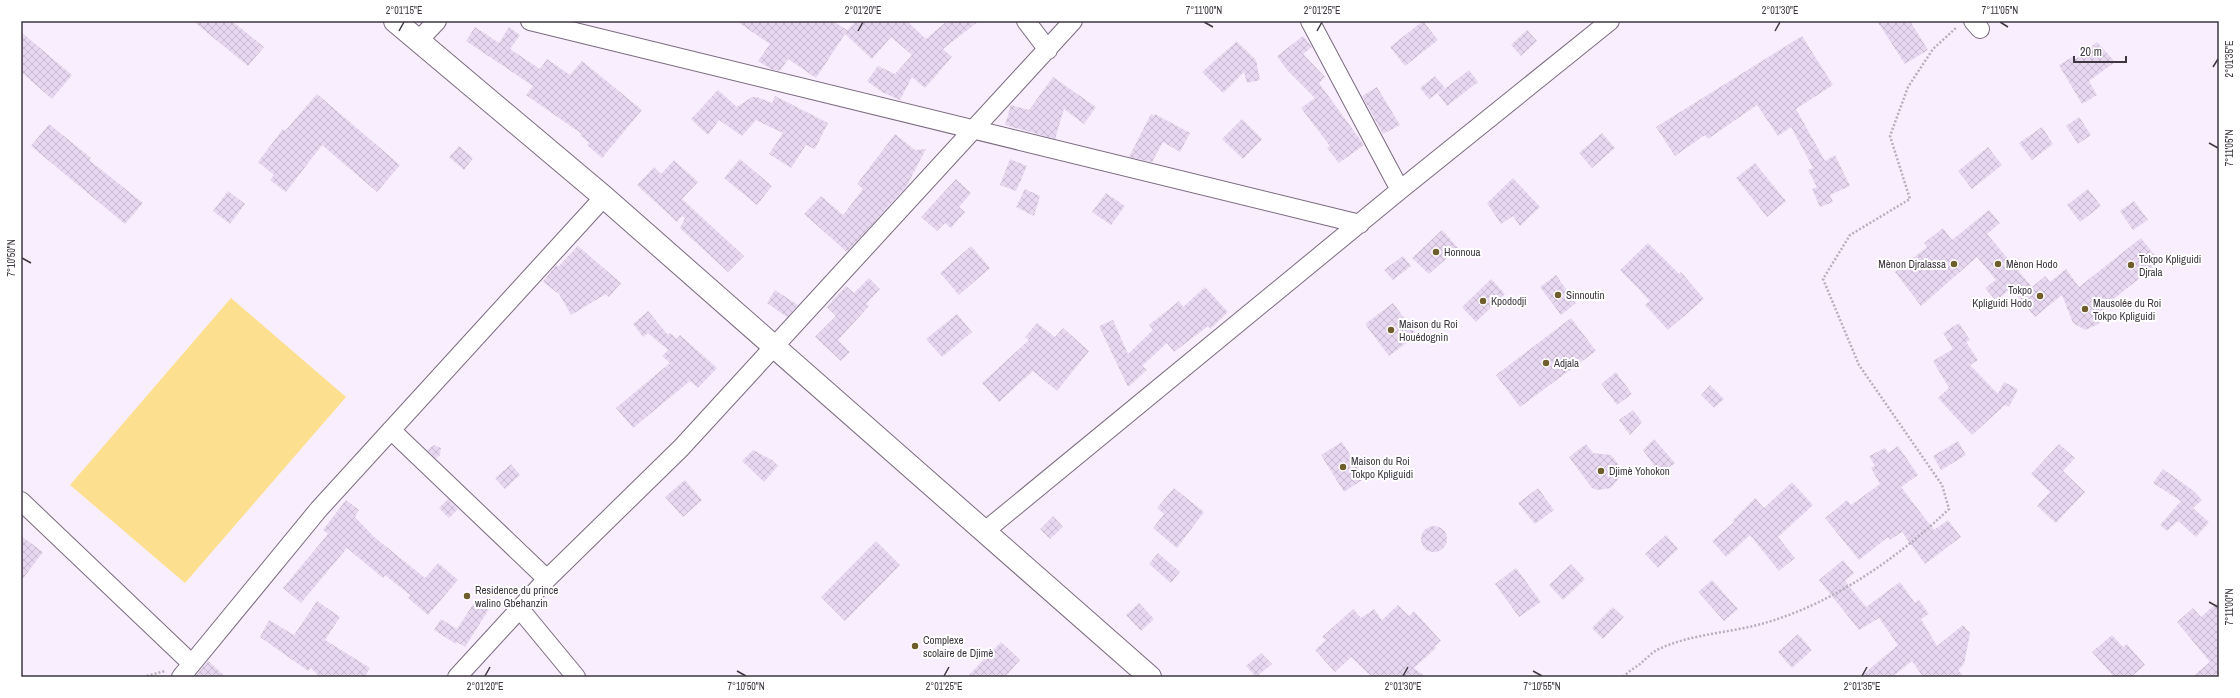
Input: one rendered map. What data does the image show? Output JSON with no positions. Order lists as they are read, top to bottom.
{
  "places": [
    "Honnoua",
    "Mènon Djralassa",
    "Mènon Hodo",
    "Tokpo Kpliguidi Djrala",
    "Sinnoutin",
    "Tokpo Kpliguidi Hodo",
    "Kpododji",
    "Mausolée du Roi Tokpo Kpliguidi",
    "Maison du Roi Houédognin",
    "Adjala",
    "Maison du Roi Tokpo Kpliguidi",
    "Djimè Yohokon",
    "Residence du prince walino Gbehanzin",
    "Complexe scolaire de Djimè"
  ],
  "scale_bar": "20 m",
  "coordinates": [
    "2°01'15\"E",
    "2°01'20\"E",
    "7°11'00\"N",
    "2°01'25\"E",
    "2°01'30\"E",
    "7°11'05\"N",
    "2°01'35\"E",
    "7°10'50\"N",
    "7°10'55\"N"
  ]
}
